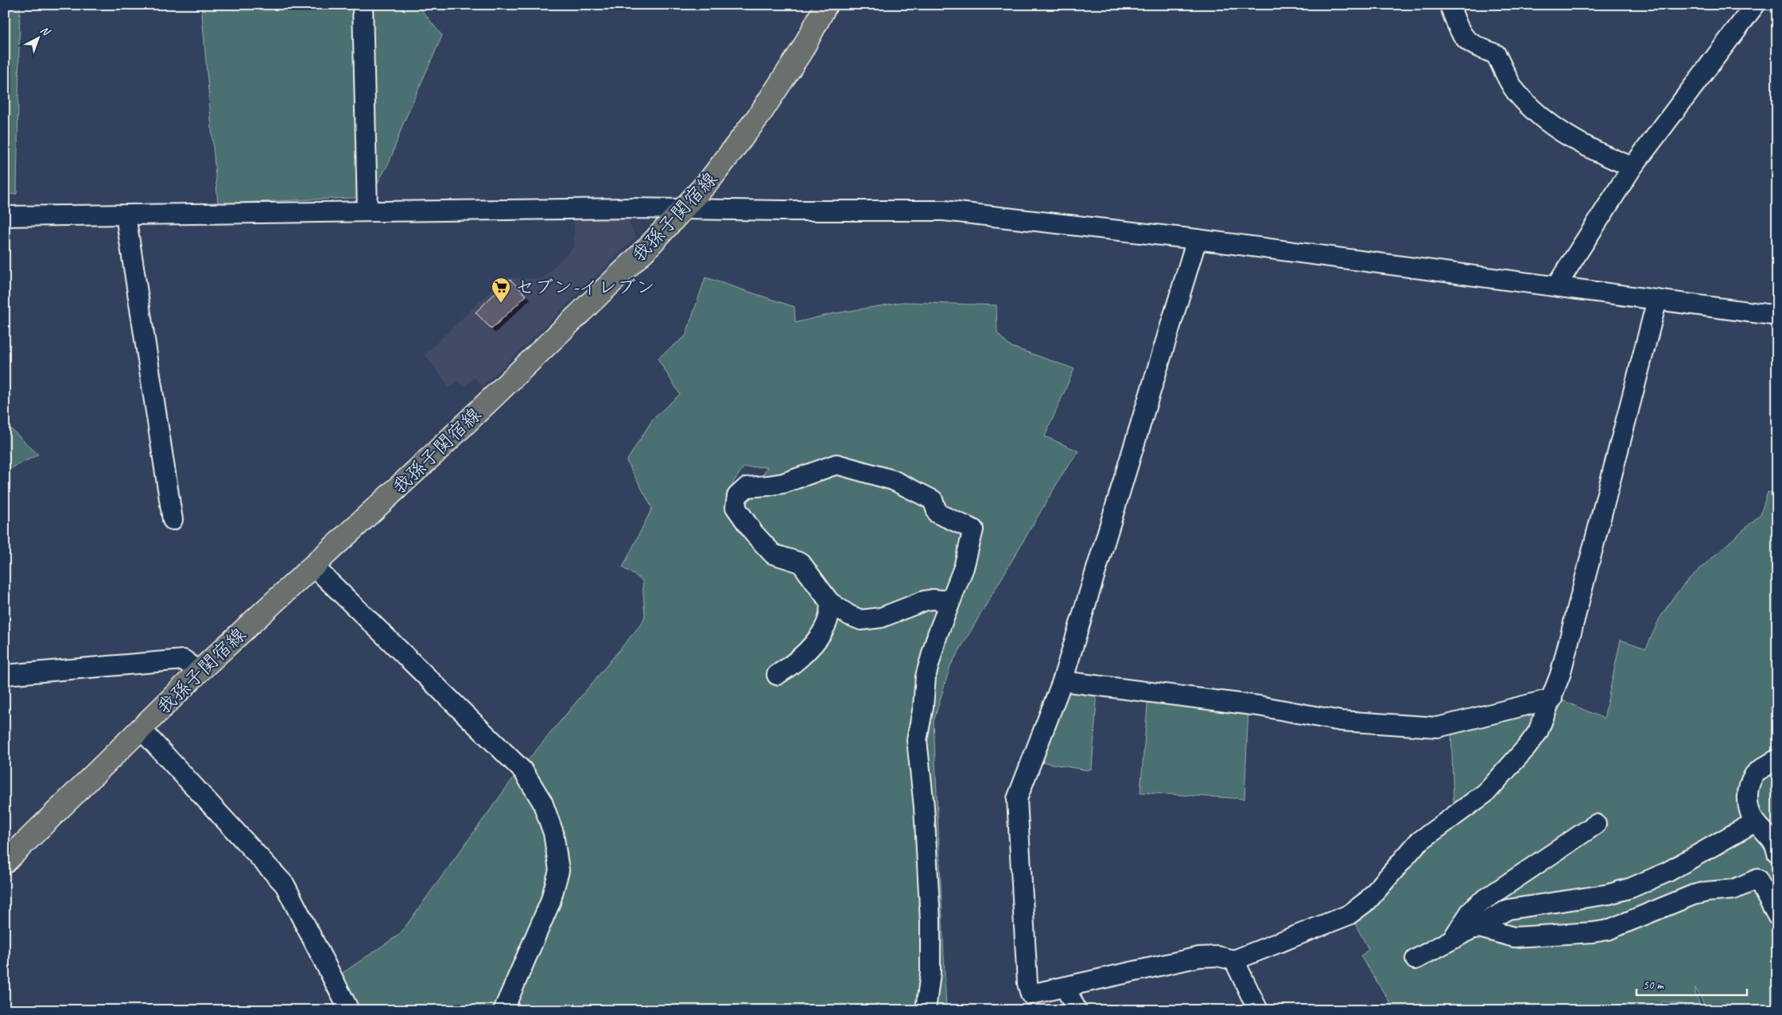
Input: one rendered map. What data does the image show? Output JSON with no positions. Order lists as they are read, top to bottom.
{
  "streets": {
    "main road": ["我孫子関宿線"]
  },
  "places": {
    "supermarket": ["セブン-イレブン"]
  },
  "scale_bar": "50 m",
  "north": "top right"
}
